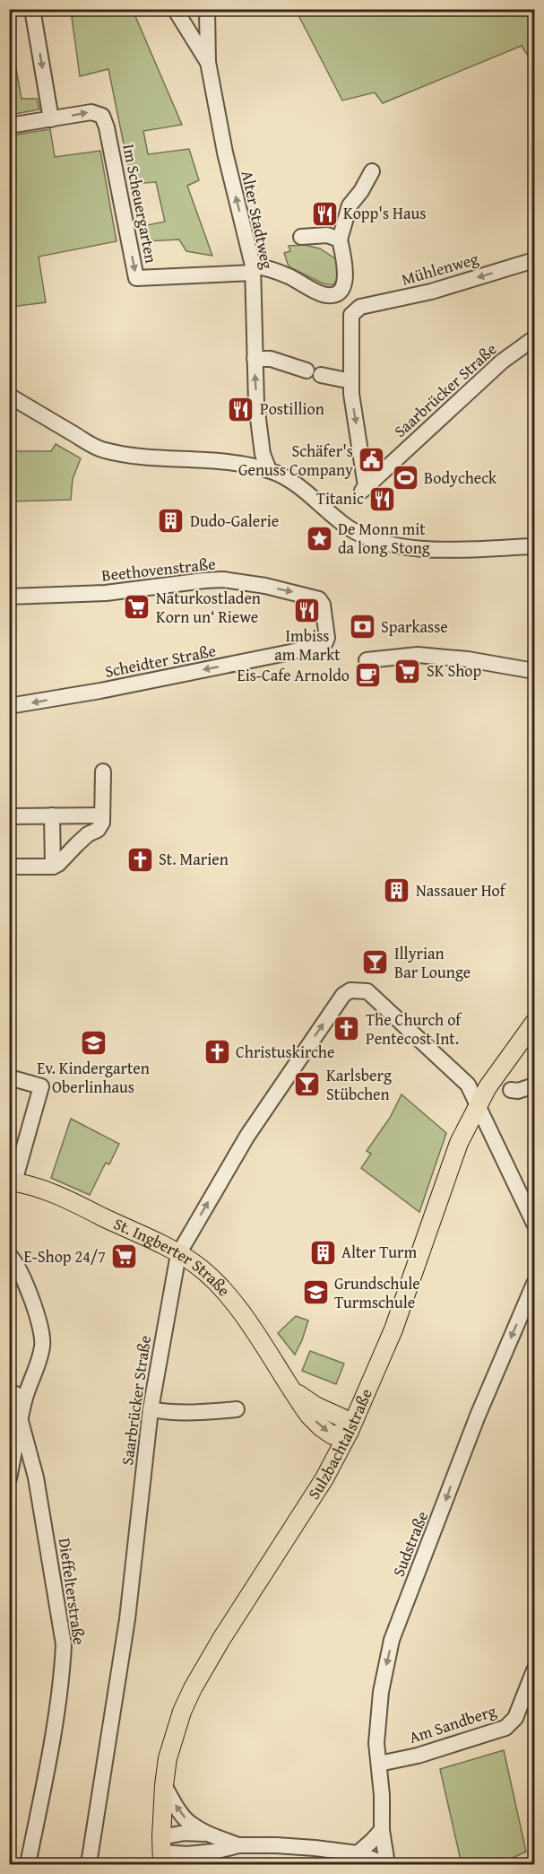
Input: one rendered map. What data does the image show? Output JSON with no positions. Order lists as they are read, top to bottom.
{
  "streets": {
    "main road": ["St. Ingberter Straße", "Sulzbachtalstraße"],
    "street": [
      "Im Scheuergarten",
      "Alter Stadtweg",
      "Mühlenweg",
      "Saarbrücker Straße",
      "Beethovenstraße",
      "Scheidter Straße",
      "Sudstraße",
      "Dieffelterstraße",
      "Am Sandberg"
    ]
  },
  "crossings": [
    ["Im Scheuergarten", "Alter Stadtweg"],
    ["Mühlenweg", "Saarbrücker Straße"],
    ["Saarbrücker Straße", "St. Ingberter Straße"],
    ["Saarbrücker Straße", "Sulzbachtalstraße"],
    ["Beethovenstraße", "Scheidter Straße"],
    ["St. Ingberter Straße", "Sulzbachtalstraße"],
    ["Sudstraße", "Am Sandberg"]
  ],
  "one_way": [
    "Alter Stadtweg",
    "Mühlenweg",
    "Scheidter Straße",
    "Sudstraße"
  ],
  "places": {
    "restaurant": [
      "Kopp's Haus",
      "Postillion",
      "Titanic",
      "Imbiss am Markt"
    ],
    "public building": ["Schäfer's Genuss Company"],
    "sports": ["Bodycheck"],
    "building": ["Dudo-Galerie", "Nassauer Hof", "Alter Turm"],
    "place": ["De Monn mit da long Stong"],
    "supermarket": ["Naturkostladen Korn un‘ Riewe", "SK Shop", "E-Shop 24/7"],
    "bank": ["Sparkasse"],
    "cafe": ["Eis-Cafe Arnoldo"],
    "church": ["St. Marien", "The Church of Pentecost Int.", "Christuskirche"],
    "bar": ["Illyrian Bar Lounge", "Karlsberg Stübchen"],
    "school or university": ["Ev. Kindergarten Oberlinhaus", "Grundschule Turmschule"]
  }
}
